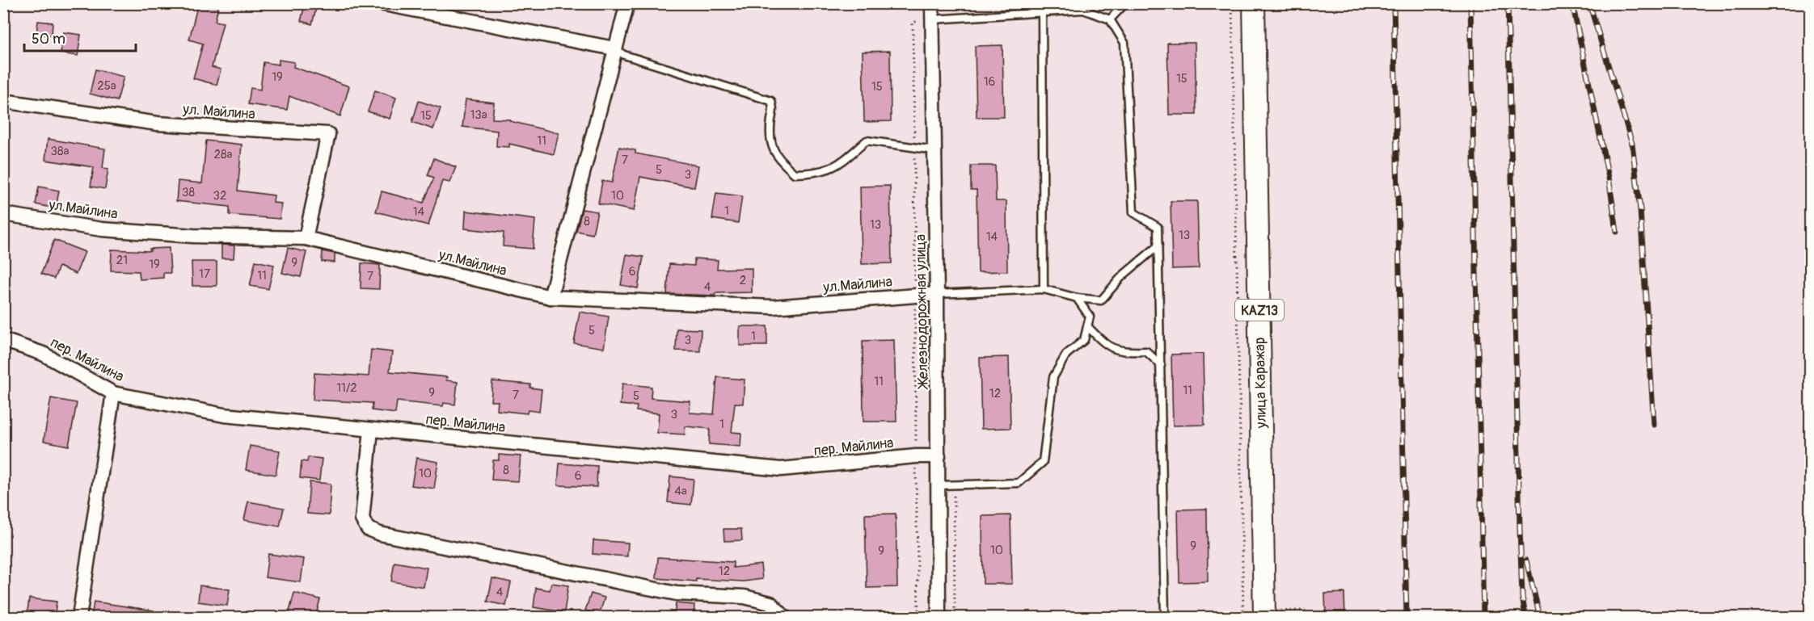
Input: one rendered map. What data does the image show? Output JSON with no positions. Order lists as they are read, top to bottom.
{
  "streets": {
    "main road": ["KAZ13", "улица Каражар"],
    "street": [
      "ул. Майлина",
      "ул.Майлина",
      "Железнодорожная улица",
      "пер. Майлина"
    ]
  },
  "crossings": [
    ["ул. Майлина", "ул.Майлина"],
    ["ул.Майлина", "Железнодорожная улица"],
    ["Железнодорожная улица", "пер. Майлина"]
  ],
  "house_numbers": [
    "19",
    "15",
    "16",
    "25а",
    "15",
    "13а",
    "15",
    "11",
    "38а",
    "28а",
    "7",
    "5",
    "3",
    "38",
    "32",
    "10",
    "1",
    "14",
    "8",
    "13",
    "13",
    "14",
    "21",
    "9",
    "19",
    "6",
    "17",
    "11",
    "7",
    "2",
    "4",
    "5",
    "1",
    "3",
    "11",
    "11/2",
    "11",
    "9",
    "12",
    "7",
    "5",
    "3",
    "1",
    "8",
    "10",
    "6",
    "4а",
    "9",
    "10",
    "9",
    "12",
    "4"
  ],
  "scale_bar": "50 m"
}
